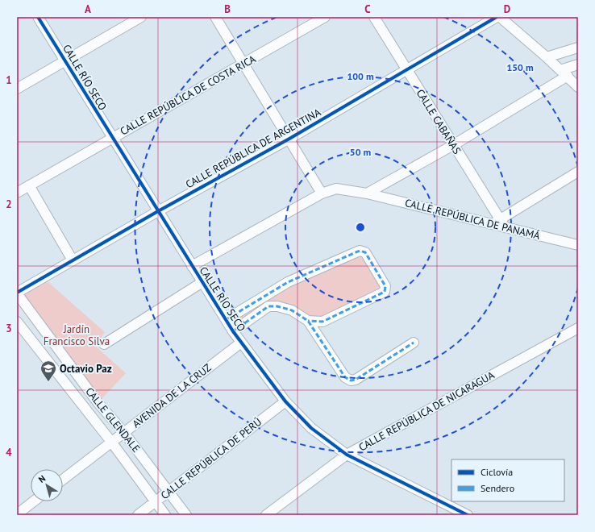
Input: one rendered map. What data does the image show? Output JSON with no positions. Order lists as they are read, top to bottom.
{
  "streets": {
    "street": [
      "CALLE RÍO SECO",
      "CALLE REPÚBLICA DE COSTA RICA",
      "CALLE CABAÑAS",
      "CALLE REPÚBLICA DE ARGENTINA",
      "CALLE REPÚBLICA DE PANAMÁ",
      "AVENIDA DE LA CRUZ",
      "CALLE REPÚBLICA DE NICARAGUA",
      "CALLE GLENDALE",
      "CALLE REPÚBLICA DE PERÚ"
    ]
  },
  "crossings": [
    ["CALLE RÍO SECO", "CALLE REPÚBLICA DE COSTA RICA"],
    ["CALLE RÍO SECO", "CALLE REPÚBLICA DE ARGENTINA"],
    ["CALLE RÍO SECO", "CALLE REPÚBLICA DE PANAMÁ"],
    ["CALLE RÍO SECO", "AVENIDA DE LA CRUZ"],
    ["CALLE RÍO SECO", "CALLE REPÚBLICA DE NICARAGUA"],
    ["CALLE RÍO SECO", "CALLE REPÚBLICA DE PERÚ"],
    ["CALLE CABAÑAS", "CALLE REPÚBLICA DE ARGENTINA"],
    ["CALLE CABAÑAS", "CALLE REPÚBLICA DE PANAMÁ"],
    ["CALLE REPÚBLICA DE ARGENTINA", "CALLE GLENDALE"],
    ["AVENIDA DE LA CRUZ", "CALLE GLENDALE"],
    ["CALLE GLENDALE", "CALLE REPÚBLICA DE PERÚ"]
  ],
  "parks": ["Jardín Francisco Silva"],
  "places": {
    "school or university": ["Octavio Paz"]
  },
  "legend": ["Ciclovía", "Sendero"],
  "north": "top left",
  "grid": {
    "columns": [
      "A",
      "B",
      "C",
      "D"
    ],
    "rows": [
      "1",
      "2",
      "3",
      "4"
    ]
  },
  "rings": ["150 m", "100 m", "50 m"]
}
